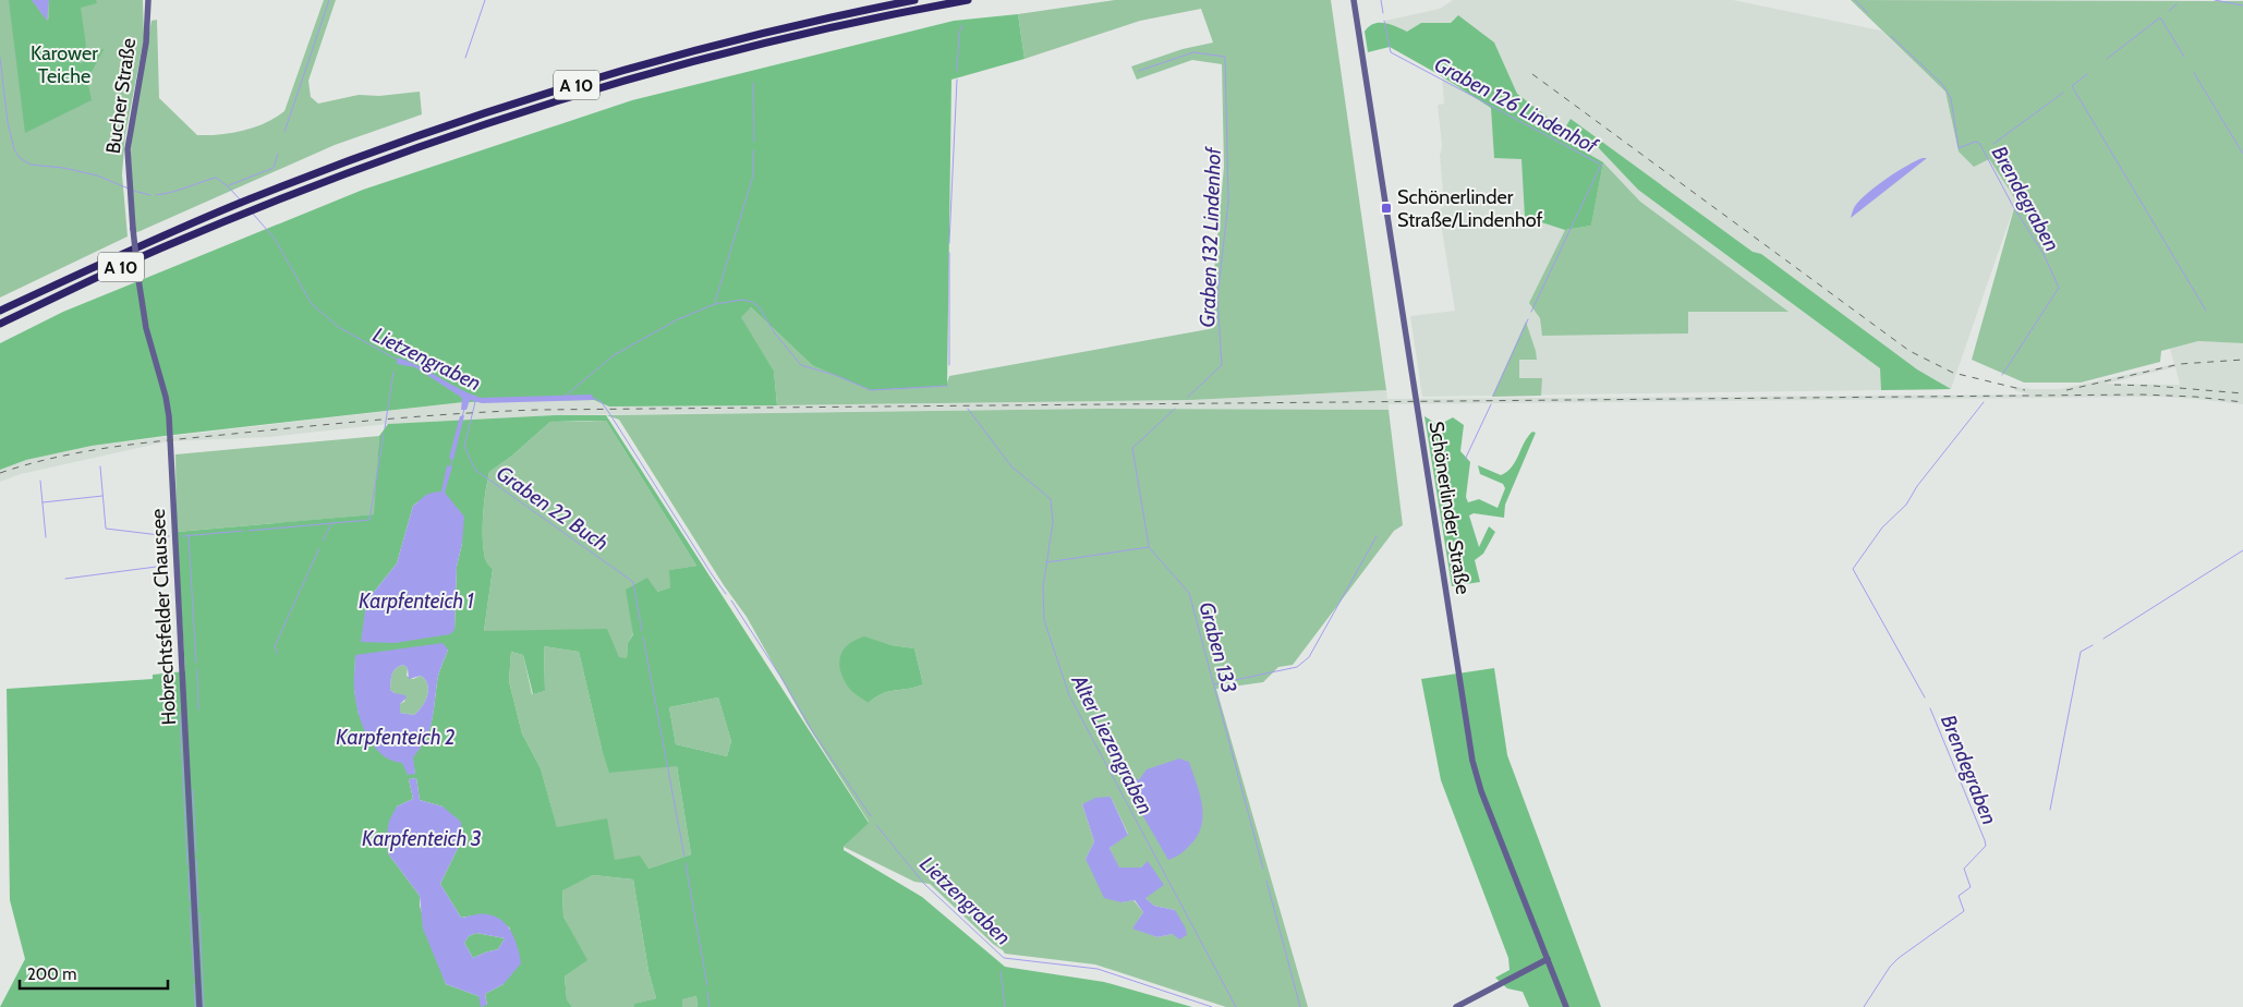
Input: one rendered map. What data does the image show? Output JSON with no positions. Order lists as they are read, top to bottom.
{
  "streets": {
    "highway": ["A 10"],
    "main road": ["Bucher Straße", "Schönerlinder Straße", "Hobrechtsfelder Chaussee"]
  },
  "crossings": [
    ["Bucher Straße", "Hobrechtsfelder Chaussee"]
  ],
  "water": [
    "Graben 126 Lindenhof",
    "Brendegraben",
    "Graben 132 Lindenhof",
    "Lietzengraben",
    "Graben 22 Buch",
    "Karpfenteich 1",
    "Graben 133",
    "Karpfenteich 2",
    "Alter Liezengraben",
    "Karpfenteich 3"
  ],
  "parks": ["Karower Teiche"],
  "places": {
    "transit": ["Schönerlinder Straße/Lindenhof"]
  },
  "scale_bar": "200 m"
}
